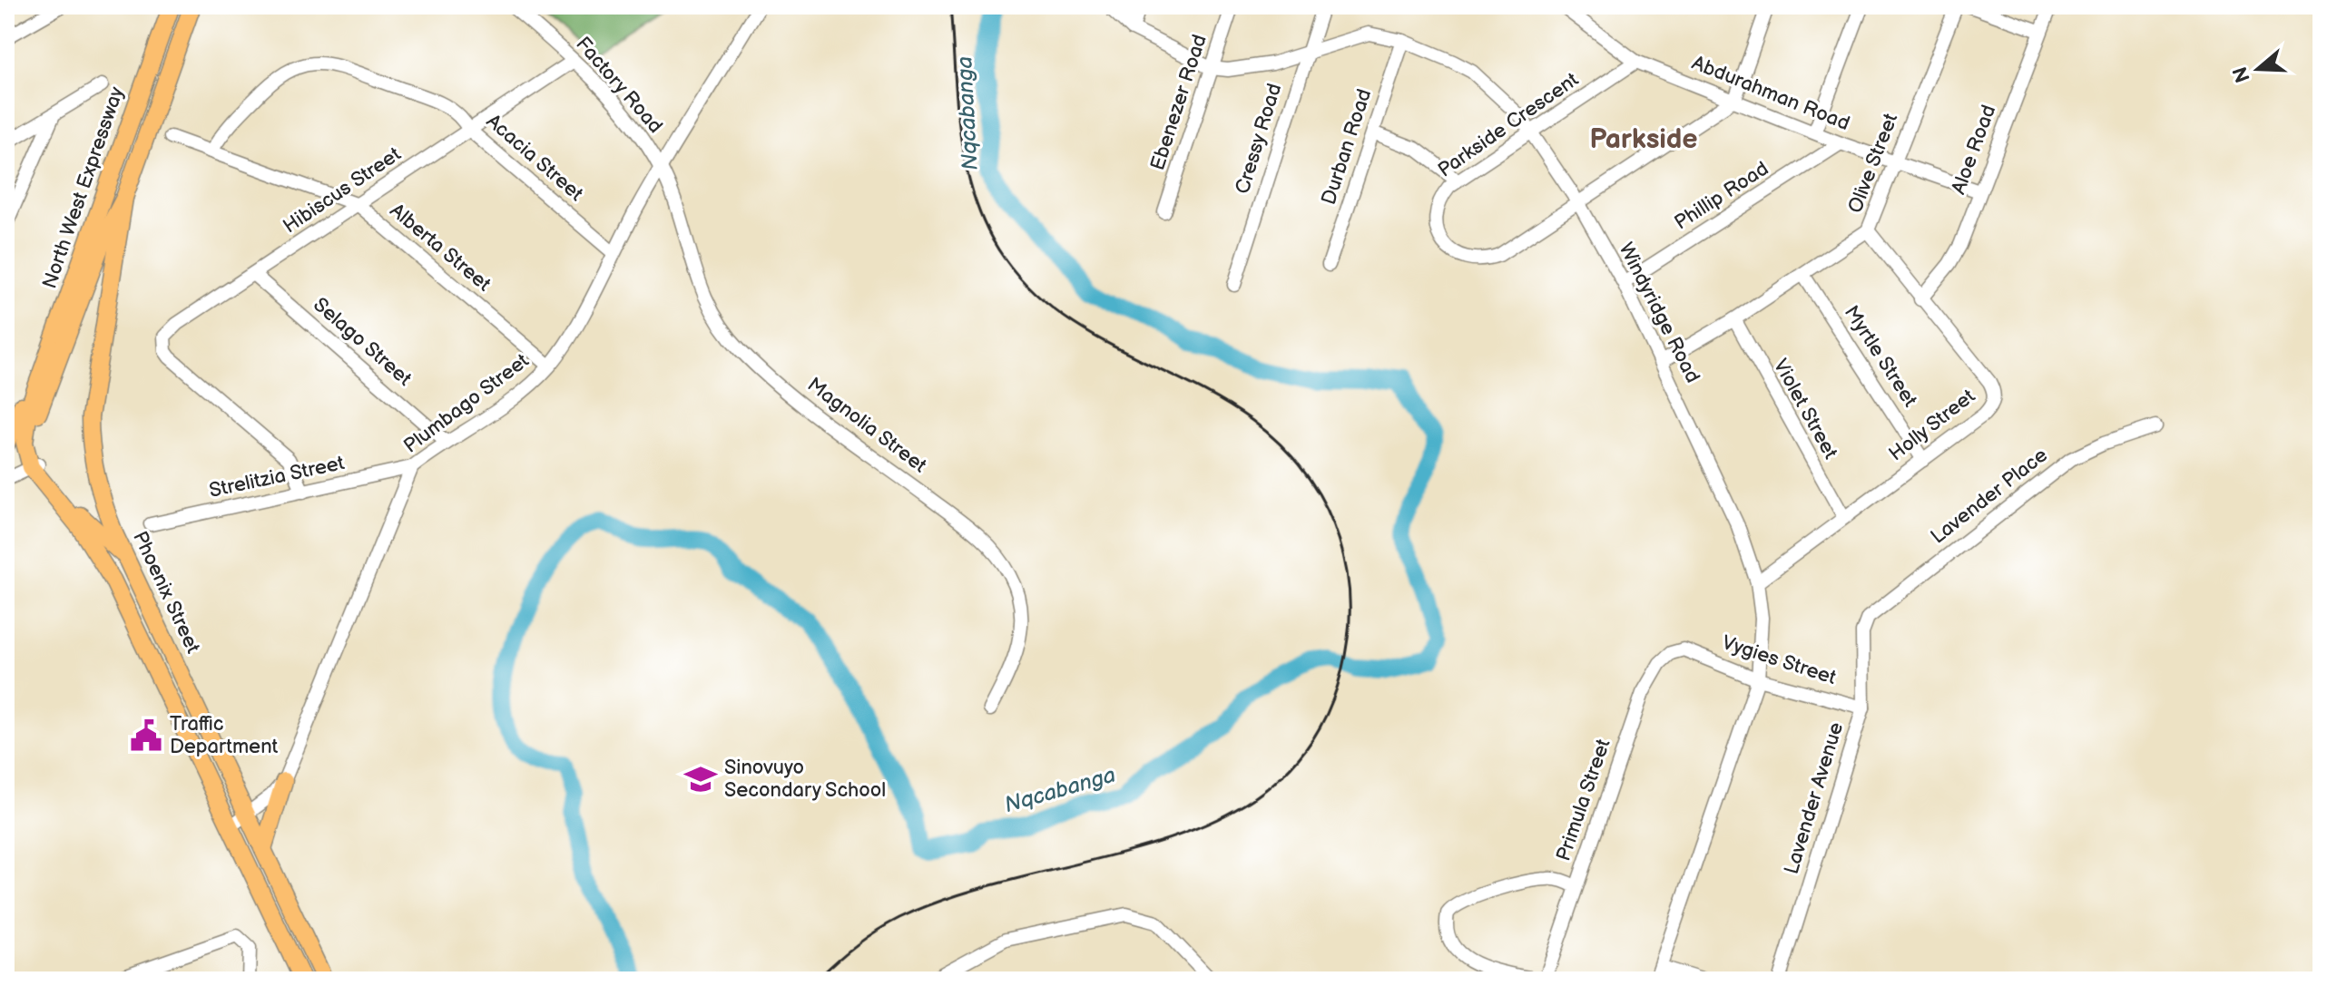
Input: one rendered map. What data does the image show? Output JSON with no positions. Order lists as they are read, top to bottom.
{
  "streets": {
    "main road": ["North West Expressway", "Phoenix Street"],
    "street": [
      "Factory Road",
      "Abdurahman Road",
      "Ebenezer Road",
      "Parkside Crescent",
      "Cressy Road",
      "Durban Road",
      "Aloe Road",
      "Acacia Street",
      "Olive Street",
      "Hibiscus Street",
      "Phillip Road",
      "Alberta Street",
      "Windyridge Road",
      "Selago Street",
      "Myrtle Street",
      "Plumbago Street",
      "Violet Street",
      "Magnolia Street",
      "Holly Street",
      "Strelitzia Street",
      "Lavender Place",
      "Vygies Street",
      "Lavender Avenue",
      "Primula Street"
    ]
  },
  "crossings": [
    ["Factory Road", "Hibiscus Street"],
    ["Factory Road", "Plumbago Street"],
    ["Factory Road", "Magnolia Street"],
    ["Abdurahman Road", "Parkside Crescent"],
    ["Abdurahman Road", "Aloe Road"],
    ["Abdurahman Road", "Olive Street"],
    ["Abdurahman Road", "Phillip Road"],
    ["Ebenezer Road", "Windyridge Road"],
    ["Parkside Crescent", "Windyridge Road"],
    ["Cressy Road", "Windyridge Road"],
    ["Durban Road", "Windyridge Road"],
    ["Aloe Road", "Holly Street"],
    ["Acacia Street", "Hibiscus Street"],
    ["Acacia Street", "Alberta Street"],
    ["Acacia Street", "Plumbago Street"],
    ["Olive Street", "Windyridge Road"],
    ["Olive Street", "Myrtle Street"],
    ["Olive Street", "Violet Street"],
    ["Olive Street", "Holly Street"],
    ["North West Expressway", "Phoenix Street"],
    ["Hibiscus Street", "Alberta Street"],
    ["Hibiscus Street", "Selago Street"],
    ["Hibiscus Street", "Strelitzia Street"],
    ["Phillip Road", "Windyridge Road"],
    ["Alberta Street", "Plumbago Street"],
    ["Windyridge Road", "Holly Street"],
    ["Windyridge Road", "Vygies Street"],
    ["Selago Street", "Plumbago Street"],
    ["Myrtle Street", "Holly Street"],
    ["Plumbago Street", "Magnolia Street"],
    ["Plumbago Street", "Strelitzia Street"],
    ["Plumbago Street", "Phoenix Street"],
    ["Violet Street", "Holly Street"],
    ["Lavender Place", "Lavender Avenue"],
    ["Vygies Street", "Lavender Avenue"],
    ["Vygies Street", "Primula Street"]
  ],
  "districts": ["Parkside"],
  "water": ["Nqcabanga"],
  "places": {
    "public building": ["Traffic Department"],
    "school or university": ["Sinovuyo Secondary School"]
  },
  "north": "left"
}
